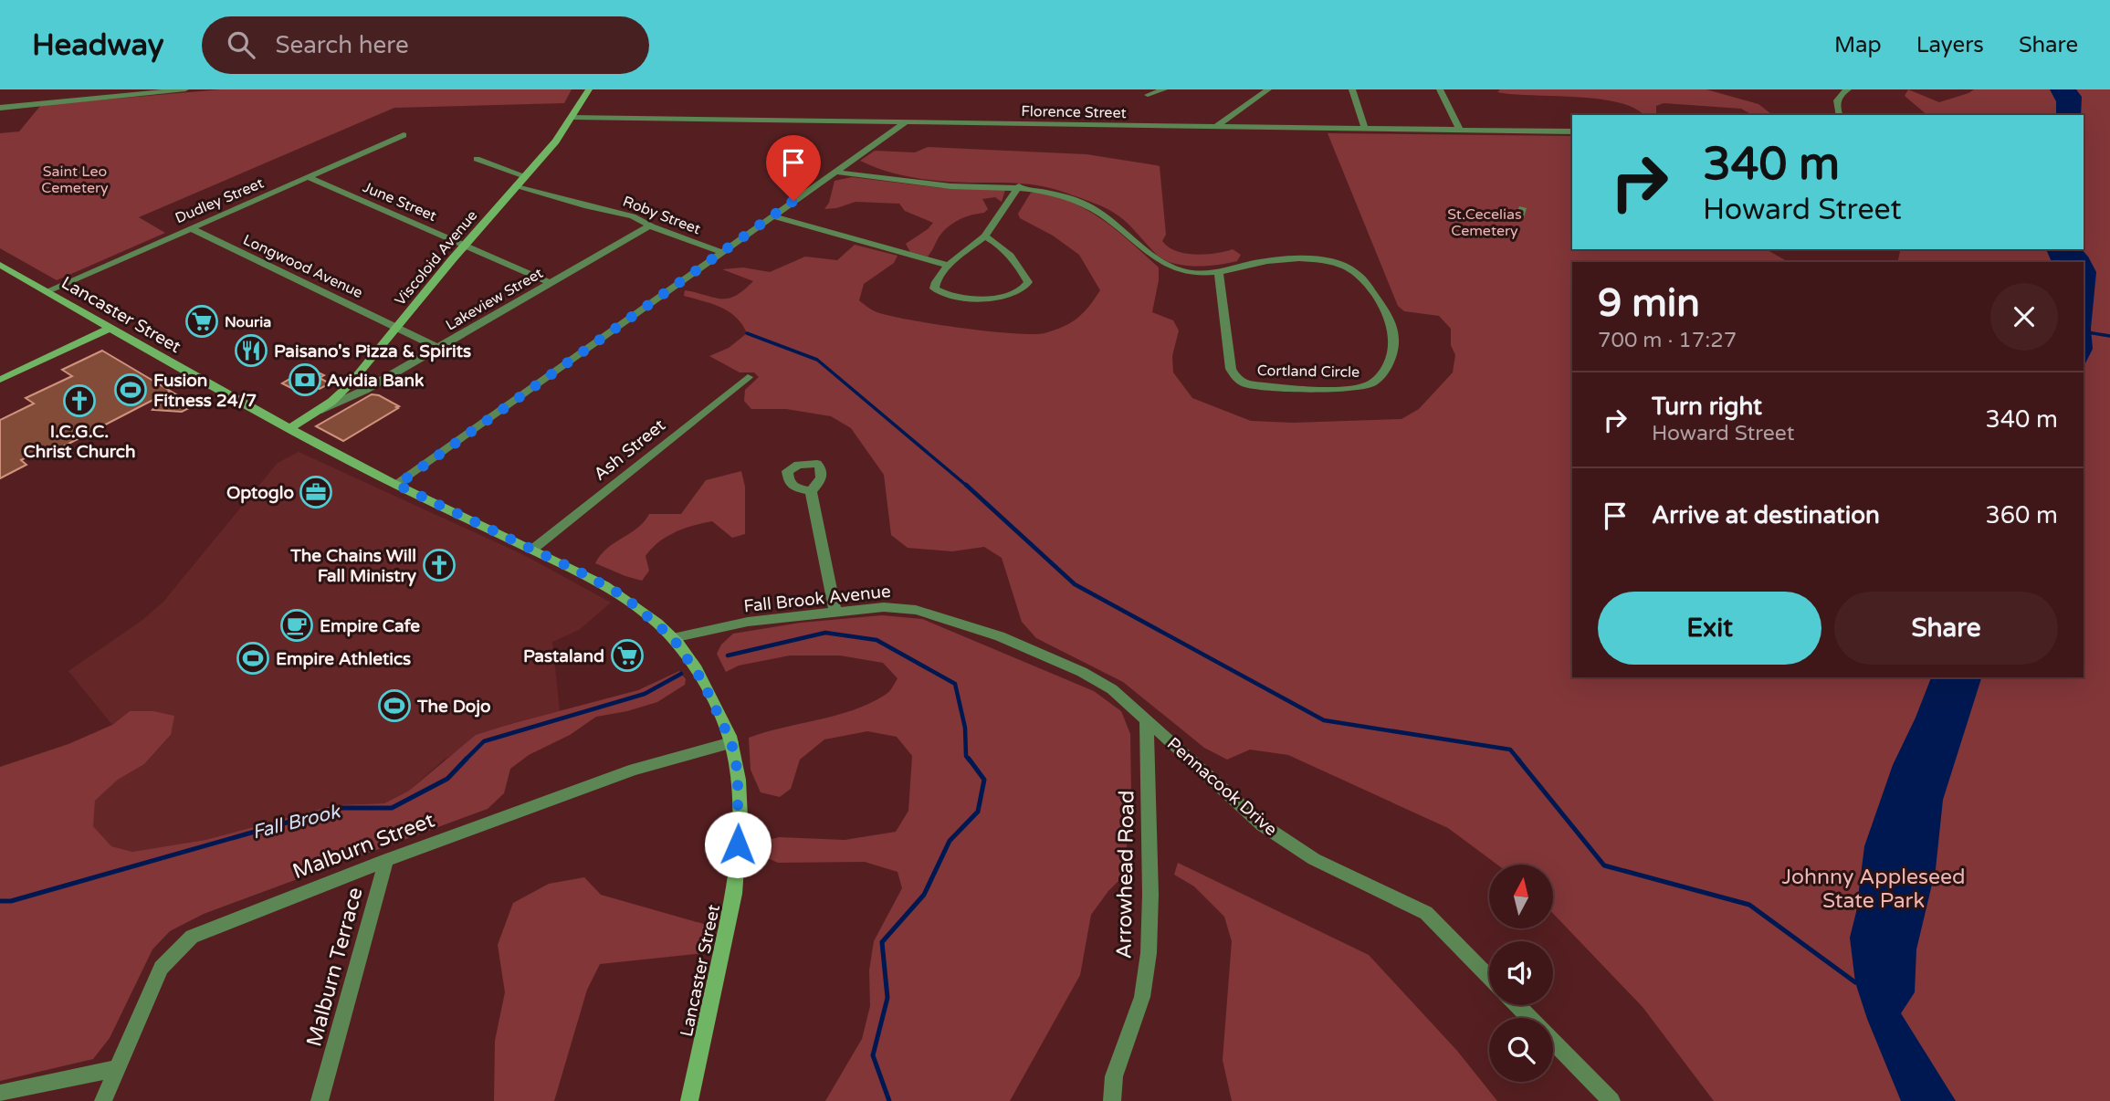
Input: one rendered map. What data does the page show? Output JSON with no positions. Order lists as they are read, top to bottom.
{
  "streets": {
    "main road": ["Viscoloid Avenue", "Lancaster Street"],
    "street": [
      "Florence Street",
      "Dudley Street",
      "June Street",
      "Roby Street",
      "Longwood Avenue",
      "Lakeview Street",
      "Cortland Circle",
      "Ash Street",
      "Fall Brook Avenue",
      "Pennacook Drive",
      "Malburn Street",
      "Arrowhead Road",
      "Malburn Terrace"
    ]
  },
  "crossings": [
    ["Florence Street", "Viscoloid Avenue"],
    ["Dudley Street", "June Street"],
    ["Dudley Street", "Longwood Avenue"],
    ["Dudley Street", "Lancaster Street"],
    ["June Street", "Viscoloid Avenue"],
    ["June Street", "Lakeview Street"],
    ["Roby Street", "Viscoloid Avenue"],
    ["Roby Street", "Lakeview Street"],
    ["Viscoloid Avenue", "Longwood Avenue"],
    ["Viscoloid Avenue", "Lakeview Street"],
    ["Viscoloid Avenue", "Lancaster Street"],
    ["Longwood Avenue", "Lakeview Street"],
    ["Lancaster Street", "Ash Street"],
    ["Lancaster Street", "Fall Brook Avenue"],
    ["Lancaster Street", "Malburn Street"],
    ["Fall Brook Avenue", "Pennacook Drive"],
    ["Pennacook Drive", "Arrowhead Road"],
    ["Malburn Street", "Malburn Terrace"]
  ],
  "water": ["Fall Brook"],
  "parks": ["Saint Leo Cemetery", "St.Cecelias Cemetery", "Johnny Appleseed State Park"],
  "places": {
    "supermarket": ["Nouria", "Pastaland"],
    "restaurant": ["Paisano's Pizza & Spirits"],
    "bank": ["Avidia Bank"],
    "sports": ["Fusion Fitness 24/7", "Empire Athletics", "The Dojo"],
    "church": ["I.C.G.C. Christ Church", "The Chains Will Fall Ministry"],
    "office": ["Optoglo"],
    "cafe": ["Empire Cafe"]
  },
  "north": "top",
  "page": {
    "header": "Headway",
    "search": "Search here",
    "nav": ["Map", "Layers", "Share"],
    "turn": ["340 m", "Howard Street"],
    "heading": ["9 min", "700 m · 17:27"],
    "list": [
      {
        "name": "Turn right",
        "note": "Howard Street",
        "value": "340 m"
      },
      {
        "name": "Arrive at destination",
        "value": "360 m"
      }
    ],
    "buttons": ["Exit", "Share"]
  }
}
